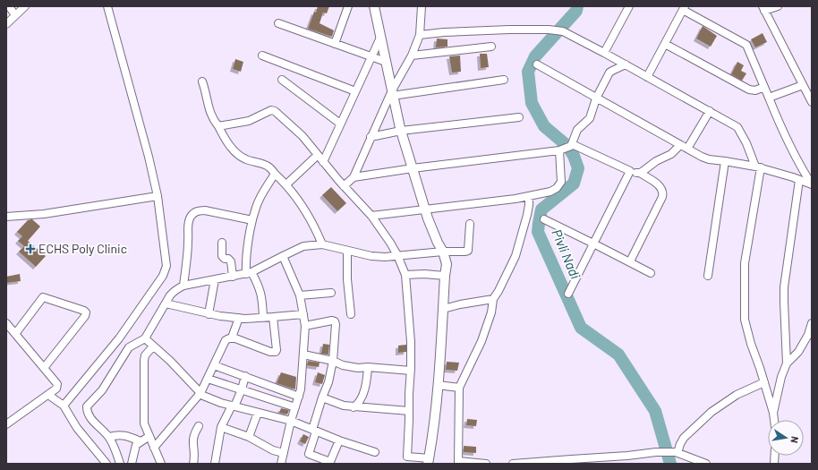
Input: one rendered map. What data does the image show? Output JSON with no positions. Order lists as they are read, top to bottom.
{
  "water": ["Pivli Nadi"],
  "places": {
    "health": ["ECHS Poly Clinic"]
  },
  "north": "right"
}
